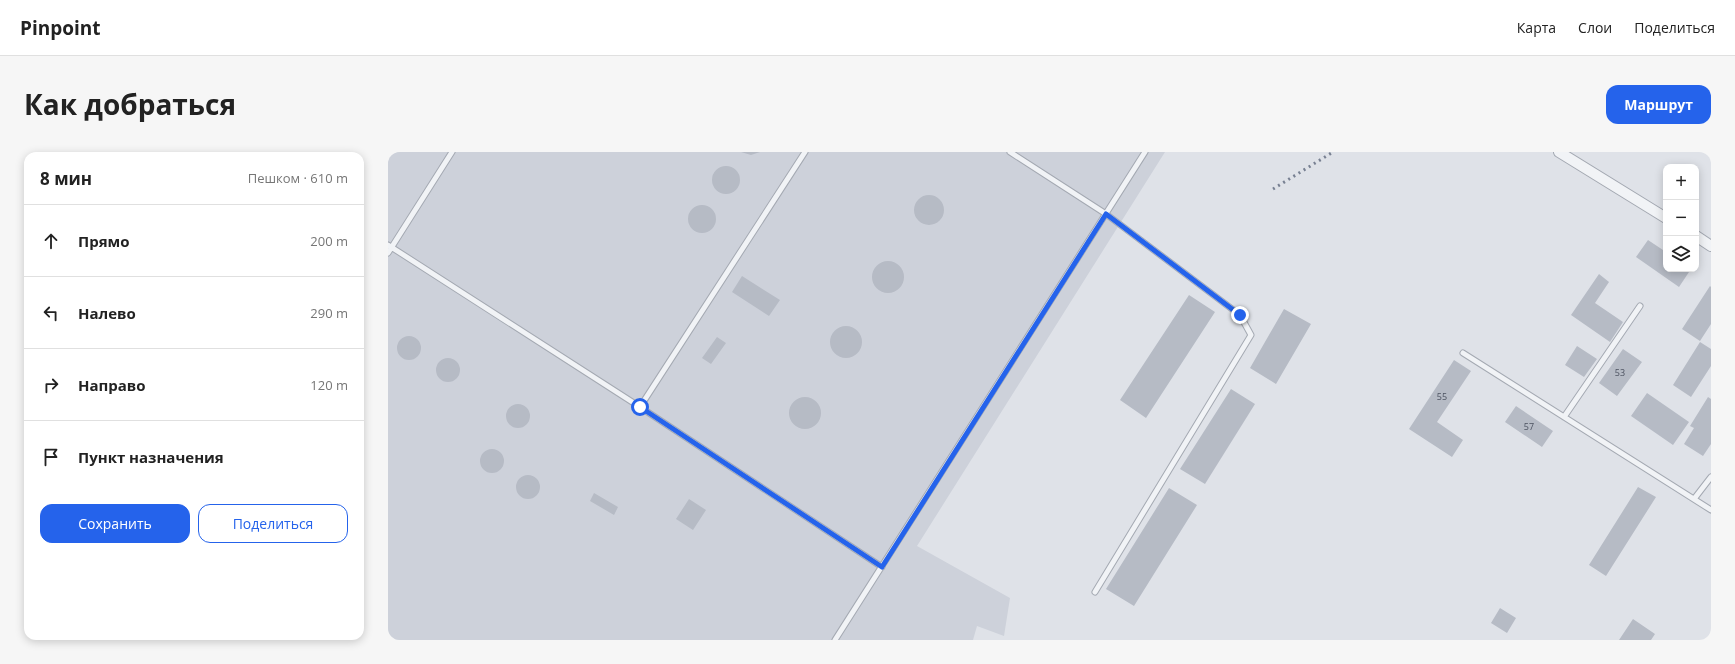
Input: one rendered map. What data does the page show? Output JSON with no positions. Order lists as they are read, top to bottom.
{
  "house_numbers": ["53", "55", "57"],
  "page": {
    "header": "Pinpoint",
    "nav": ["Карта", "Слои", "Поделиться"],
    "title": "Как добраться",
    "buttons": [
      "Маршрут",
      ["Сохранить", "Поделиться"]
    ],
    "heading": ["8 мин", "Пешком · 610 m"],
    "map_buttons": ["+", "−"],
    "list": [
      ["Прямо", "200 m"],
      ["Налево", "290 m"],
      ["Направо", "120 m"],
      "Пункт назначения"
    ]
  }
}
